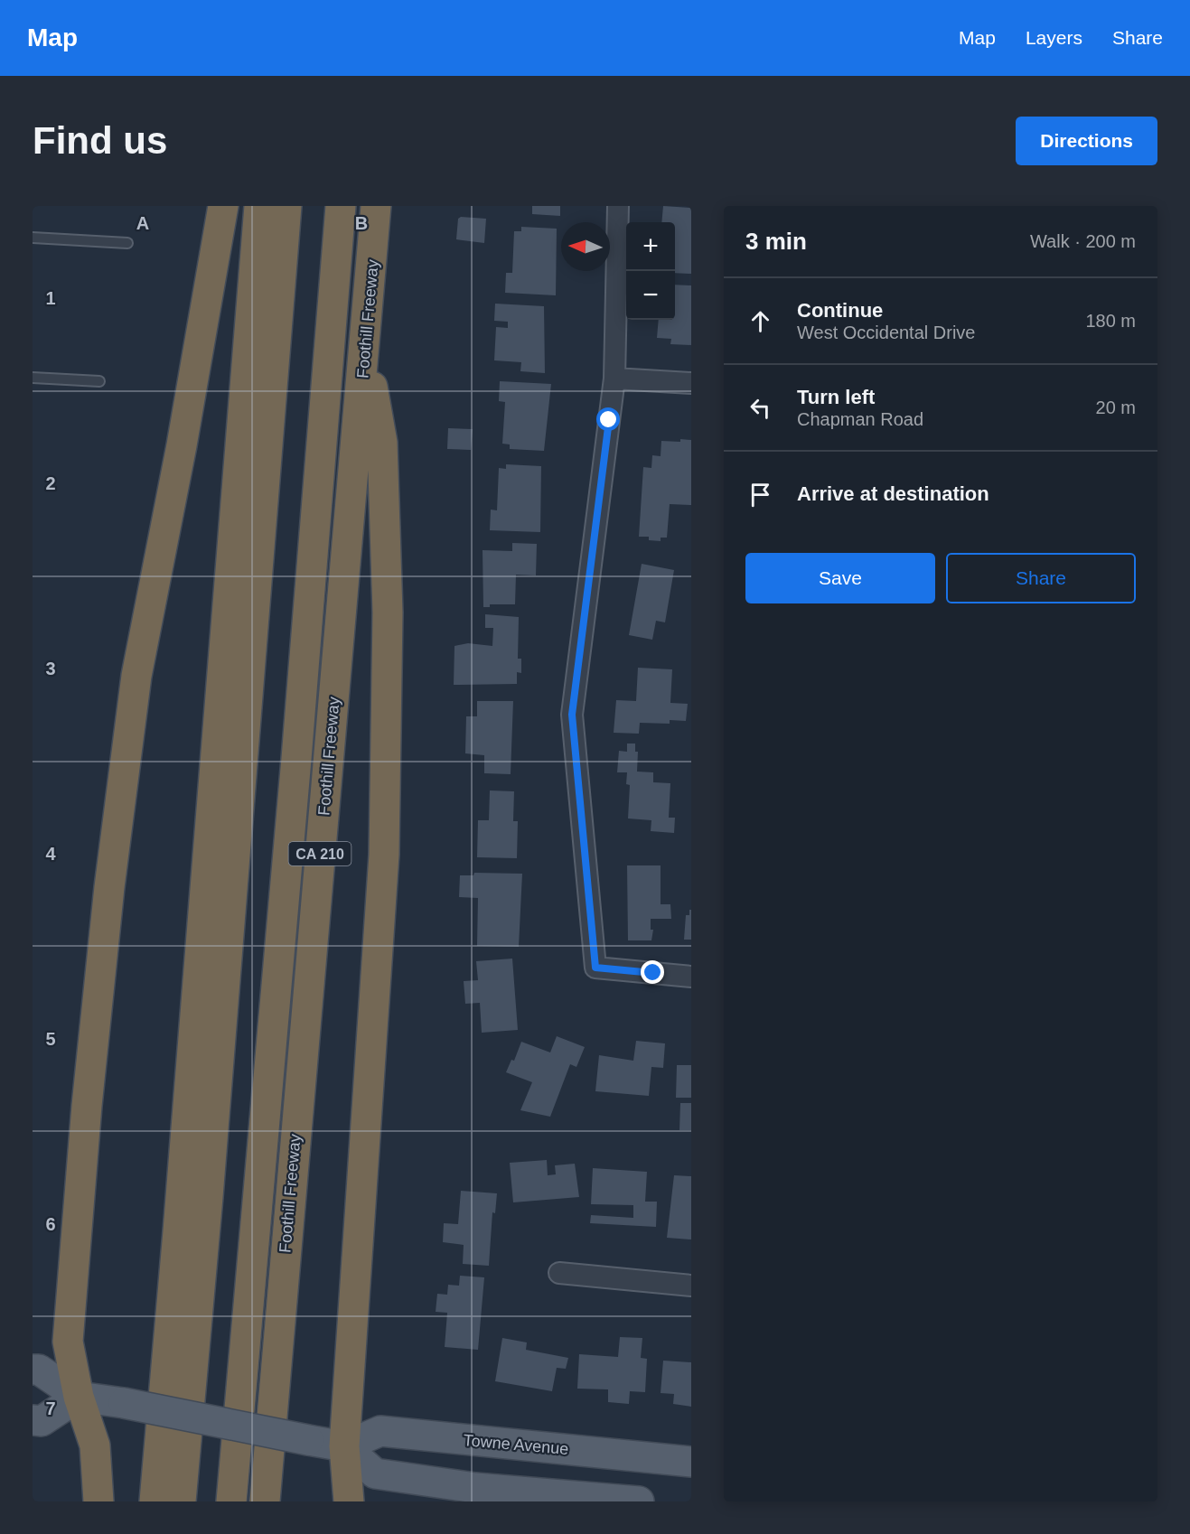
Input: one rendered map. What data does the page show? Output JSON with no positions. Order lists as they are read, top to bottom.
{
  "streets": {
    "highway": ["Foothill Freeway", "CA 210"],
    "main road": ["Towne Avenue"]
  },
  "north": "left",
  "page": {
    "header": "Map",
    "nav": ["Map", "Layers", "Share"],
    "buttons": [
      "Directions",
      ["Save", "Share"]
    ],
    "title": "Find us",
    "heading": ["3 min", "Walk · 200 m"],
    "map_buttons": ["+", "−"],
    "list": [
      ["Continue", "West Occidental Drive", "180 m"],
      ["Turn left", "Chapman Road", "20 m"],
      "Arrive at destination"
    ]
  },
  "grid": {
    "columns": ["A", "B"],
    "rows": [
      "1",
      "2",
      "3",
      "4",
      "5",
      "6",
      "7"
    ]
  }
}
